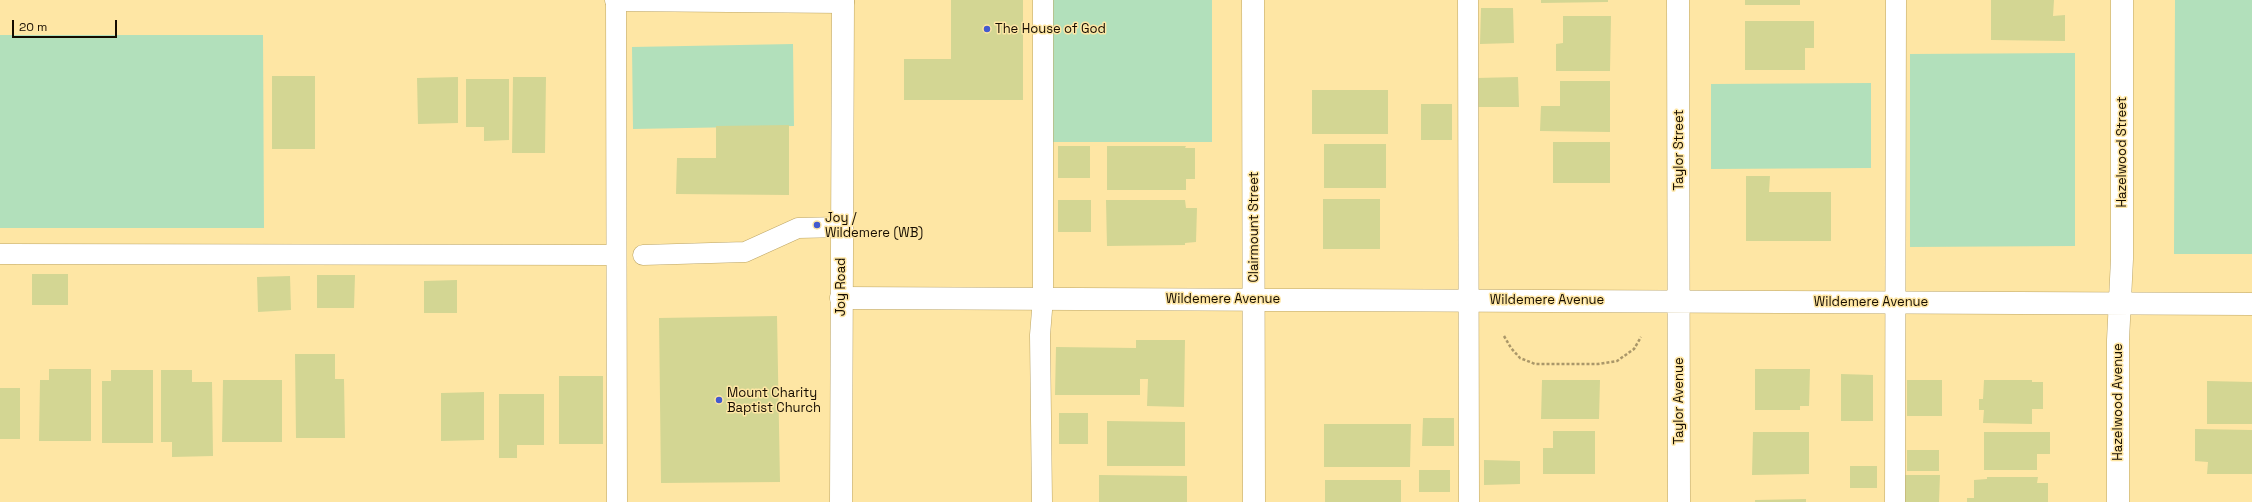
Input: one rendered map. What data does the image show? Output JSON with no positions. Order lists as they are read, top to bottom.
{
  "streets": {
    "street": [
      "Taylor Street",
      "Hazelwood Street",
      "Clairmount Street",
      "Joy Road",
      "Wildemere Avenue",
      "Taylor Avenue",
      "Hazelwood Avenue"
    ]
  },
  "crossings": [
    ["Taylor Street", "Wildemere Avenue"],
    ["Taylor Street", "Taylor Avenue"],
    ["Hazelwood Street", "Wildemere Avenue"],
    ["Hazelwood Street", "Hazelwood Avenue"],
    ["Clairmount Street", "Wildemere Avenue"],
    ["Joy Road", "Wildemere Avenue"],
    ["Wildemere Avenue", "Taylor Avenue"],
    ["Wildemere Avenue", "Hazelwood Avenue"]
  ],
  "places": ["The House of God", "Joy / Wildemere (WB)", "Mount Charity Baptist Church"],
  "scale_bar": "20 m"
}
